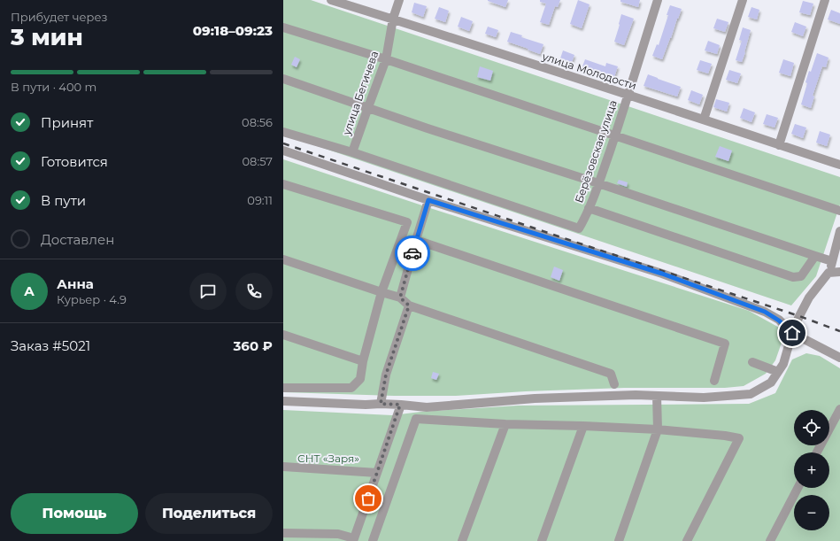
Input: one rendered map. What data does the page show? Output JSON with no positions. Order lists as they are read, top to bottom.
{
  "streets": {
    "street": ["улица Молодости", "улица Бегичева", "Берёзовская улица"]
  },
  "crossings": [
    ["улица Молодости", "улица Бегичева"],
    ["улица Молодости", "Берёзовская улица"],
    ["улица Бегичева", "Берёзовская улица"]
  ],
  "parks": ["СНТ «Заря»"],
  "page": {
    "heading": ["3 мин", "Прибудет через", "09:18–09:23"],
    "panel": [
      "Анна",
      "Курьер · 4.9",
      "Заказ #5021",
      "360 ₽"
    ],
    "bar": "В пути · 400 m",
    "list": [
      ["Принят", "08:56"],
      ["Готовится", "08:57"],
      ["В пути", "09:11"],
      "Доставлен"
    ],
    "round": "А",
    "map_buttons": ["+", "−"],
    "buttons": ["Помощь", "Поделиться"]
  }
}
